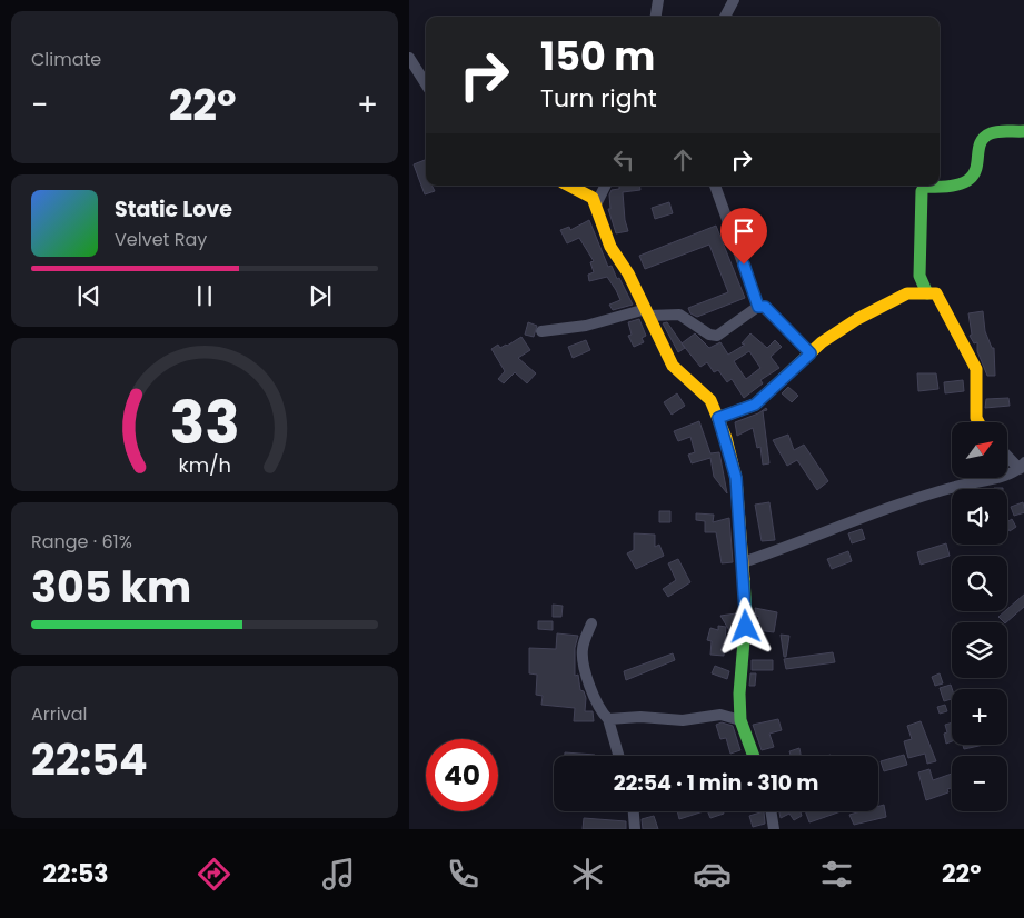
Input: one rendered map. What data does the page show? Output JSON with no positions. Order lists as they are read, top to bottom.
{
  "north": "top right",
  "page": {
    "tile": [
      "Climate",
      ["Range · 61%", "305 km"],
      ["Arrival", "22:54"]
    ],
    "turn": ["150 m", "Turn right"],
    "heat": ["−", "22°", "+"],
    "song": ["Static Love", "Velvet Ray"],
    "map_buttons": ["+", "−"],
    "limit": "40",
    "trip": "22:54 · 1 min · 310 m",
    "tabs": ["22:53", "22°"],
    "gauge": ["33", "km/h"]
  }
}
